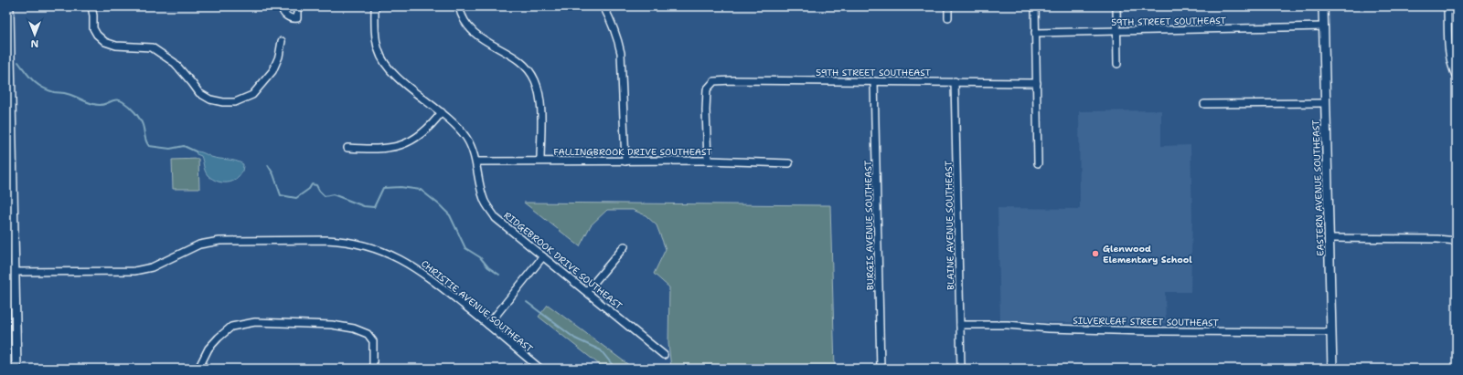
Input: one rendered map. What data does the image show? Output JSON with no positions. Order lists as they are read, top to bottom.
{
  "streets": {
    "main road": ["EASTERN AVENUE SOUTHEAST"],
    "street": [
      "59TH STREET SOUTHEAST",
      "FALLINGBROOK DRIVE SOUTHEAST",
      "BURGIS AVENUE SOUTHEAST",
      "BLAINE AVENUE SOUTHEAST",
      "RIDGEBROOK DRIVE SOUTHEAST",
      "CHRISTIE AVENUE SOUTHEAST",
      "SILVERLEAF STREET SOUTHEAST"
    ]
  },
  "crossings": [
    ["59TH STREET SOUTHEAST", "FALLINGBROOK DRIVE SOUTHEAST"],
    ["59TH STREET SOUTHEAST", "EASTERN AVENUE SOUTHEAST"],
    ["59TH STREET SOUTHEAST", "BURGIS AVENUE SOUTHEAST"],
    ["59TH STREET SOUTHEAST", "BLAINE AVENUE SOUTHEAST"],
    ["FALLINGBROOK DRIVE SOUTHEAST", "RIDGEBROOK DRIVE SOUTHEAST"],
    ["EASTERN AVENUE SOUTHEAST", "SILVERLEAF STREET SOUTHEAST"],
    ["BLAINE AVENUE SOUTHEAST", "SILVERLEAF STREET SOUTHEAST"]
  ],
  "places": ["Glenwood Elementary School"],
  "north": "bottom"
}
